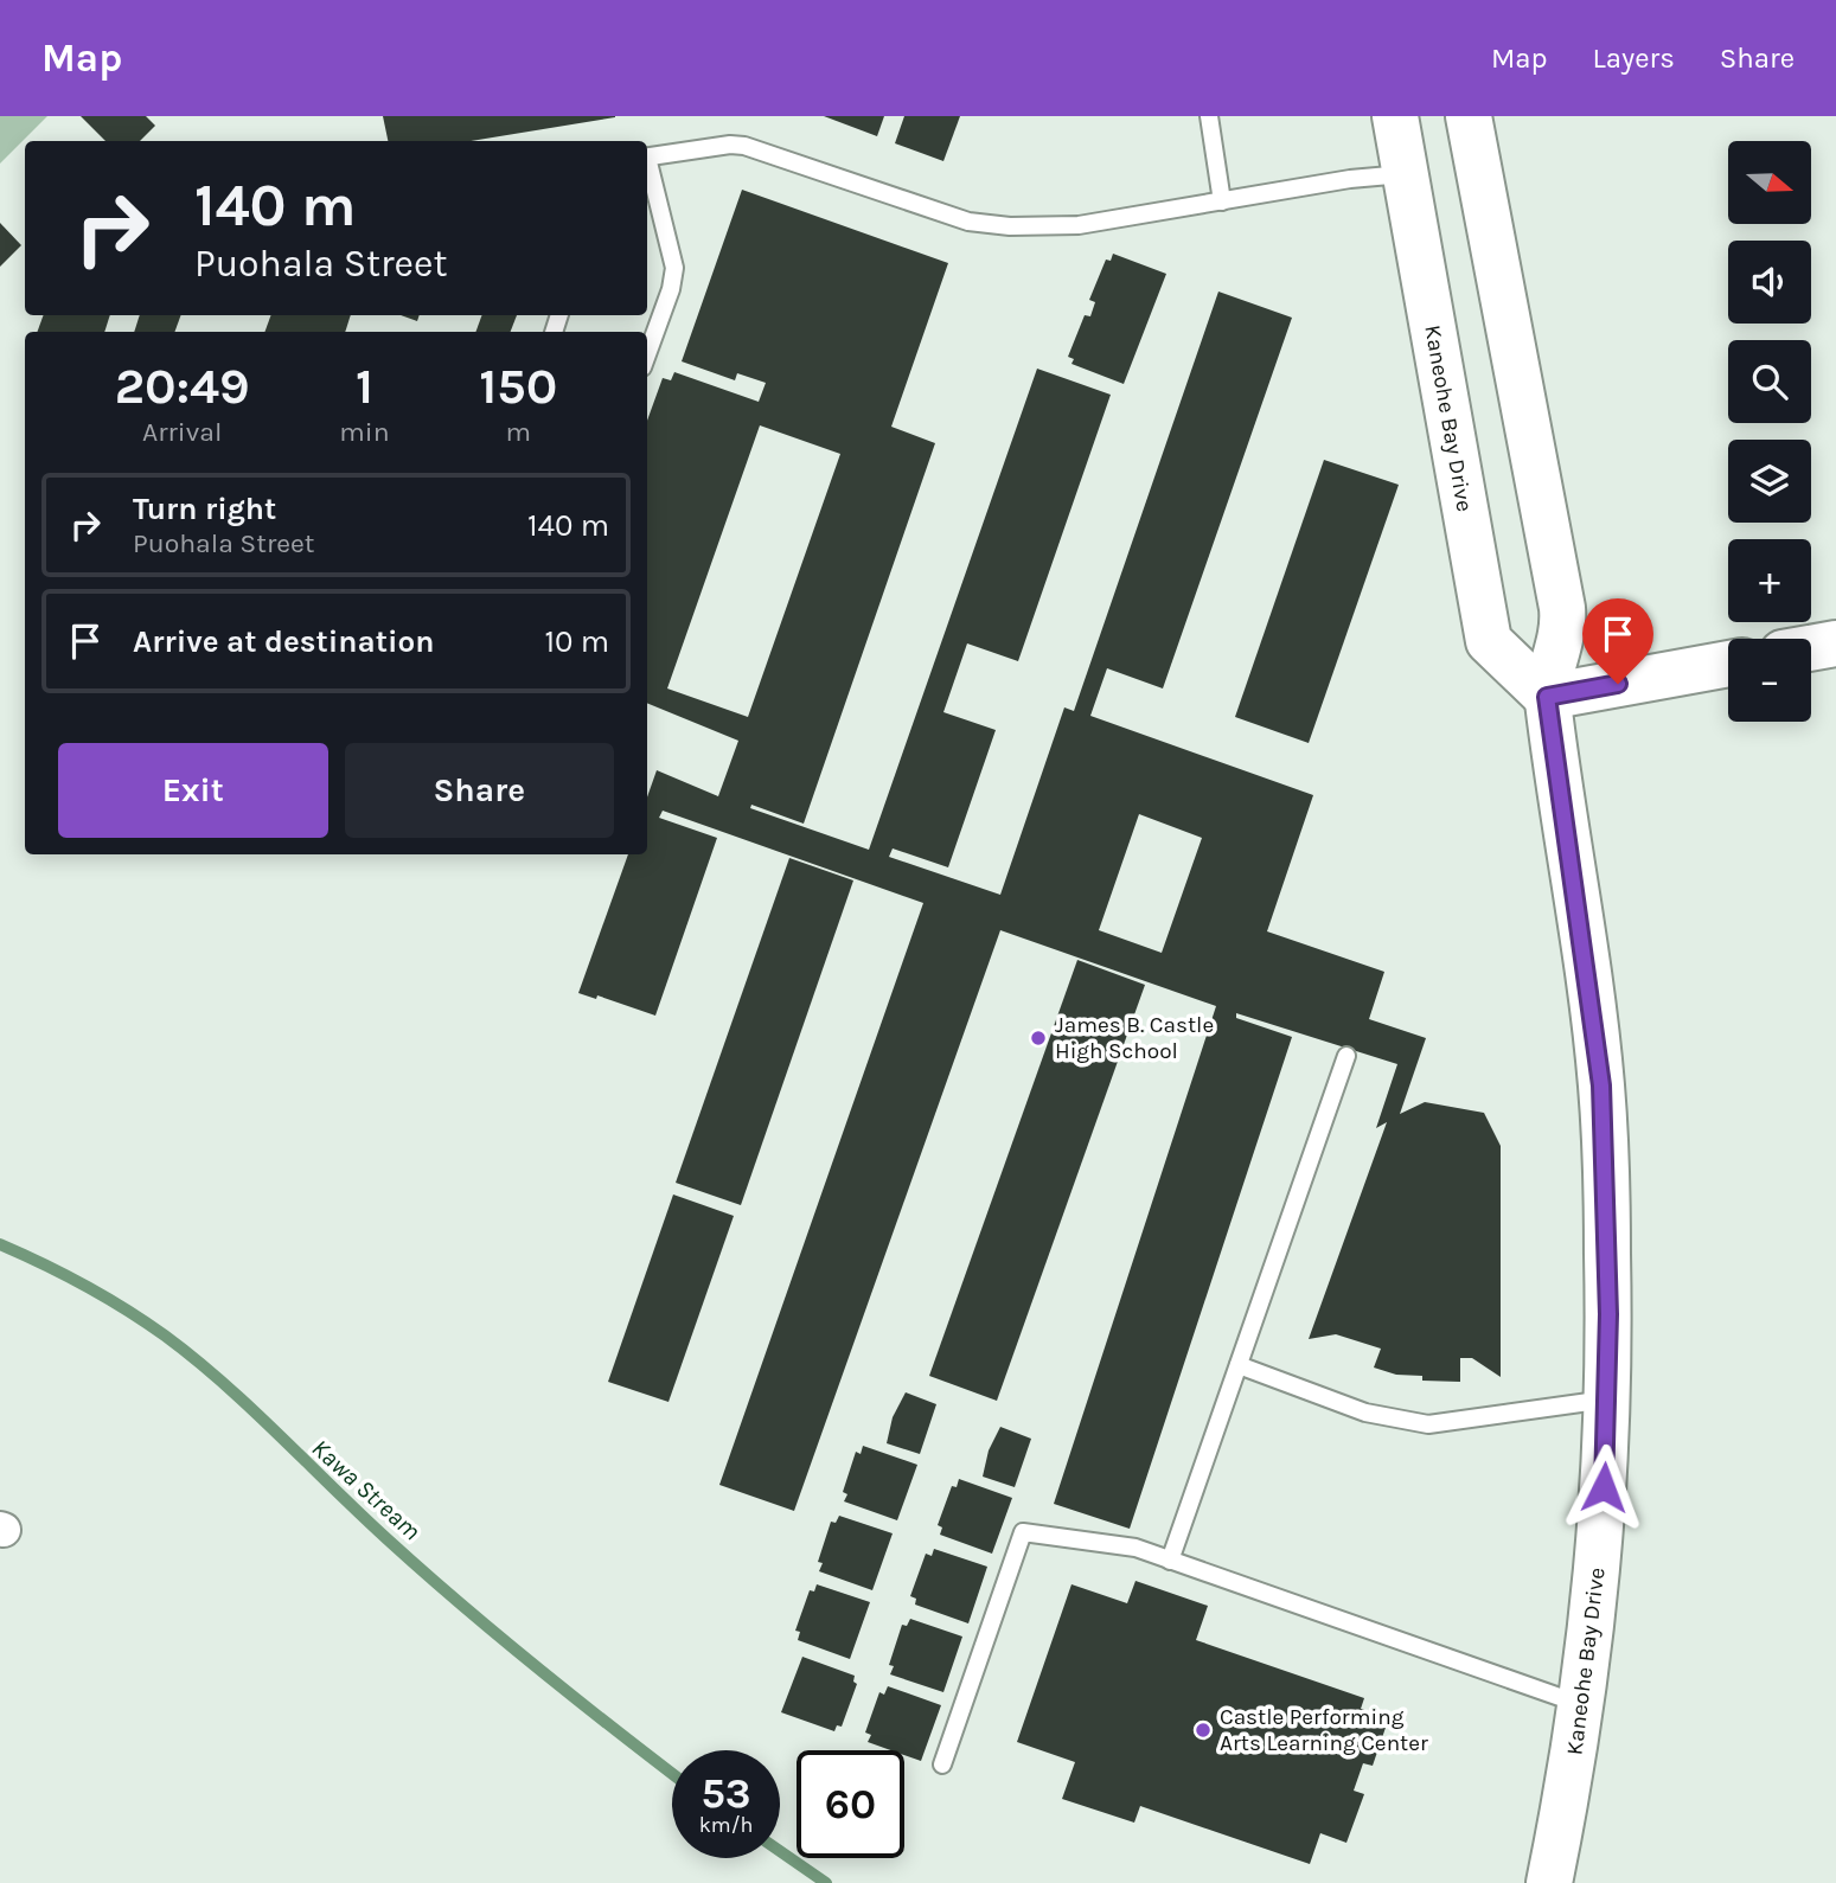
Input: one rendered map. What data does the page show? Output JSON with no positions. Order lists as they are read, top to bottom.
{
  "streets": {
    "main road": ["Kaneohe Bay Drive"]
  },
  "water": ["Kawa Stream"],
  "places": ["James B. Castle High School", "Castle Performing Arts Learning Center"],
  "north": "right",
  "page": {
    "header": "Map",
    "nav": ["Map", "Layers", "Share"],
    "map_buttons": ["+", "−"],
    "turn": ["140 m", "Puohala Street"],
    "eta": [
      "20:49",
      "Arrival",
      "1",
      "min",
      "150",
      "m"
    ],
    "list": [
      {
        "name": "Turn right",
        "note": "Puohala Street",
        "value": "140 m"
      },
      {
        "name": "Arrive at destination",
        "value": "10 m"
      }
    ],
    "buttons": ["Exit", "Share"],
    "speed": "53 km/h",
    "limit": "60"
  }
}
